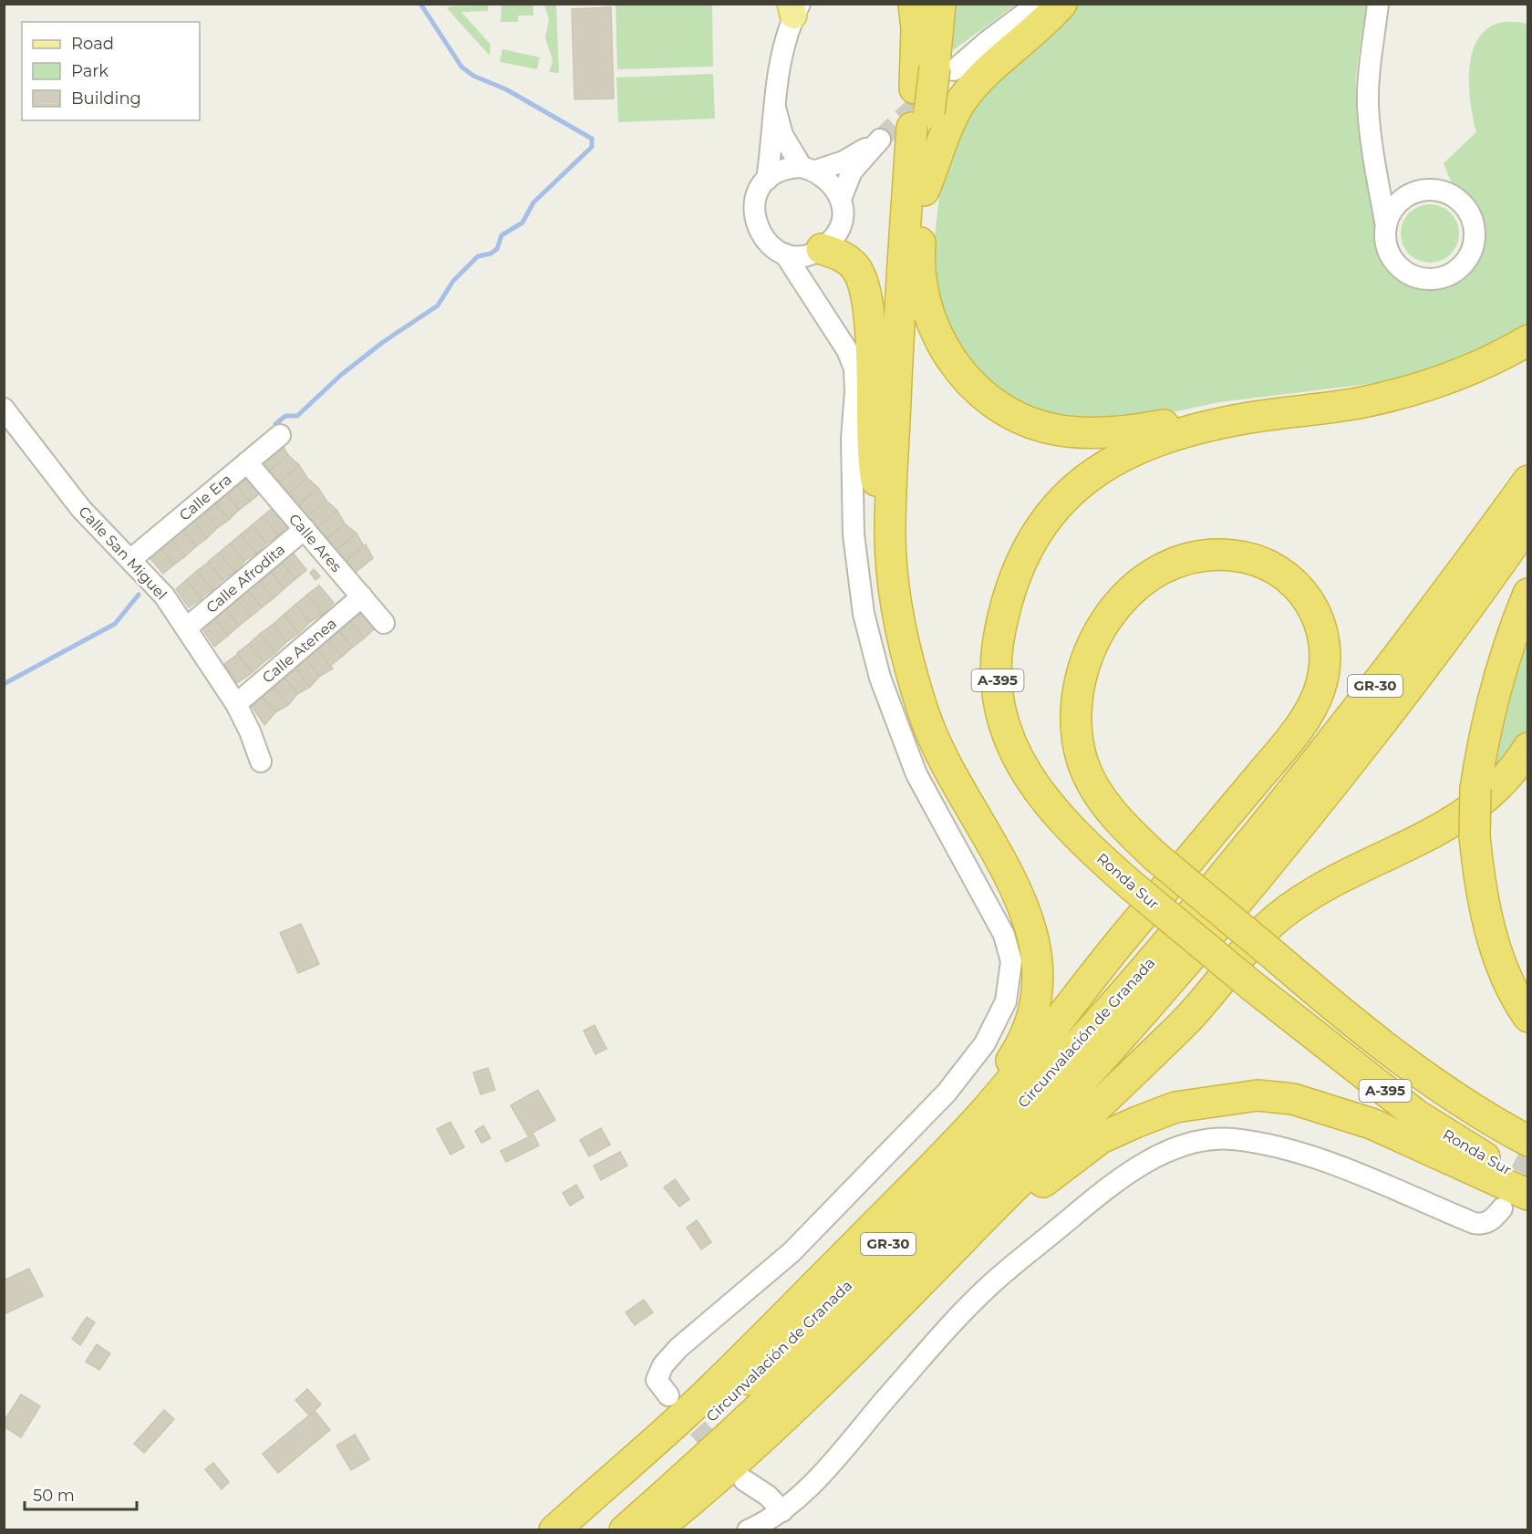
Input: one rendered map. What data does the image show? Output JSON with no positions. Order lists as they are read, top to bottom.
{
  "streets": {
    "highway": [
      "A-395",
      "GR-30",
      "Ronda Sur",
      "Circunvalación de Granada"
    ],
    "street": [
      "Calle Era",
      "Calle Ares",
      "Calle San Miguel",
      "Calle Afrodita",
      "Calle Atenea"
    ]
  },
  "crossings": [
    ["Calle Era", "Calle Ares"],
    ["Calle Era", "Calle San Miguel"],
    ["Calle Ares", "Calle Afrodita"],
    ["Calle Ares", "Calle Atenea"],
    ["Calle San Miguel", "Calle Afrodita"],
    ["Calle San Miguel", "Calle Atenea"]
  ],
  "legend": ["Road", "Park", "Building"],
  "scale_bar": "50 m"
}
